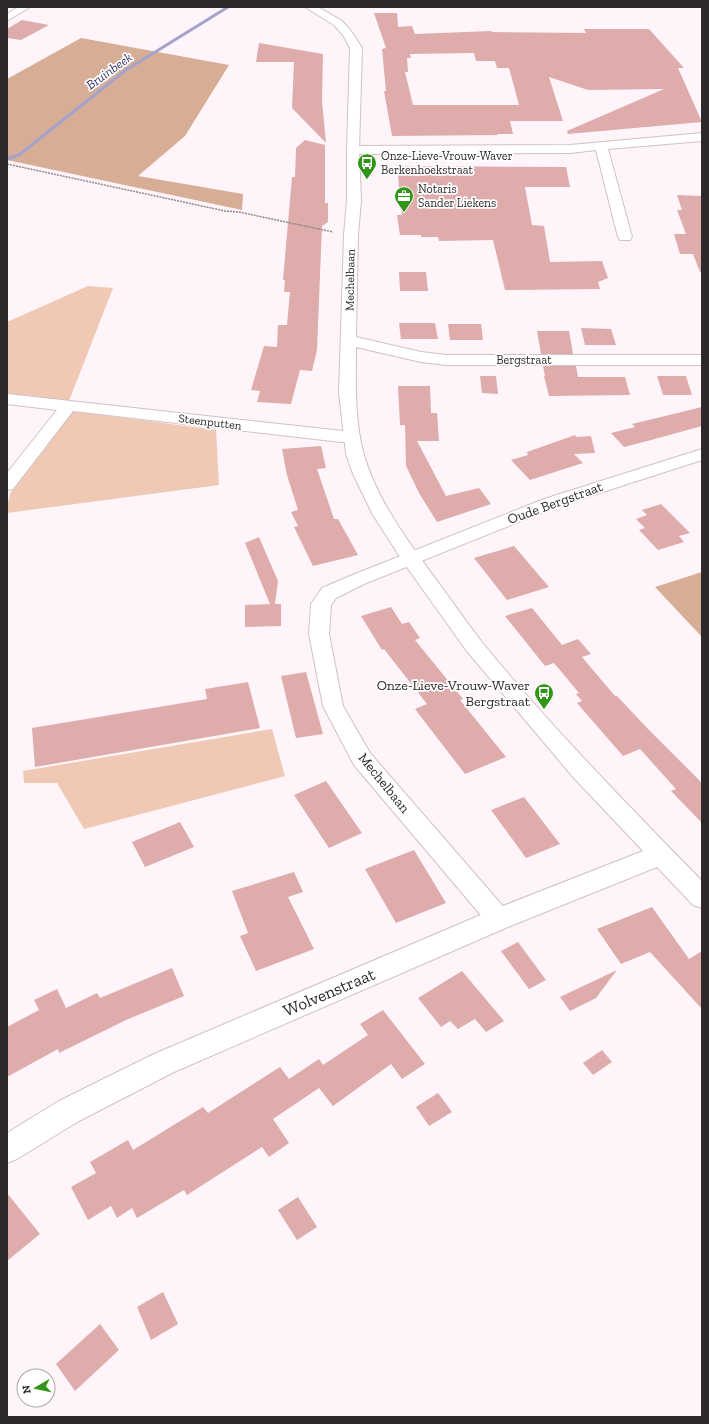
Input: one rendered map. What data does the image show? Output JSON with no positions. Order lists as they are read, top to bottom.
{
  "streets": {
    "street": [
      "Mechelbaan",
      "Bergstraat",
      "Steenputten",
      "Oude Bergstraat",
      "Wolvenstraat"
    ]
  },
  "crossings": [
    ["Mechelbaan", "Bergstraat"],
    ["Mechelbaan", "Steenputten"],
    ["Mechelbaan", "Oude Bergstraat"],
    ["Mechelbaan", "Wolvenstraat"]
  ],
  "water": ["Bruinbeek"],
  "places": {
    "bus stop": ["Onze-Lieve-Vrouw-Waver Berkenhoekstraat", "Onze-Lieve-Vrouw-Waver Bergstraat"],
    "office": ["Notaris Sander Liekens"]
  },
  "north": "left"
}
